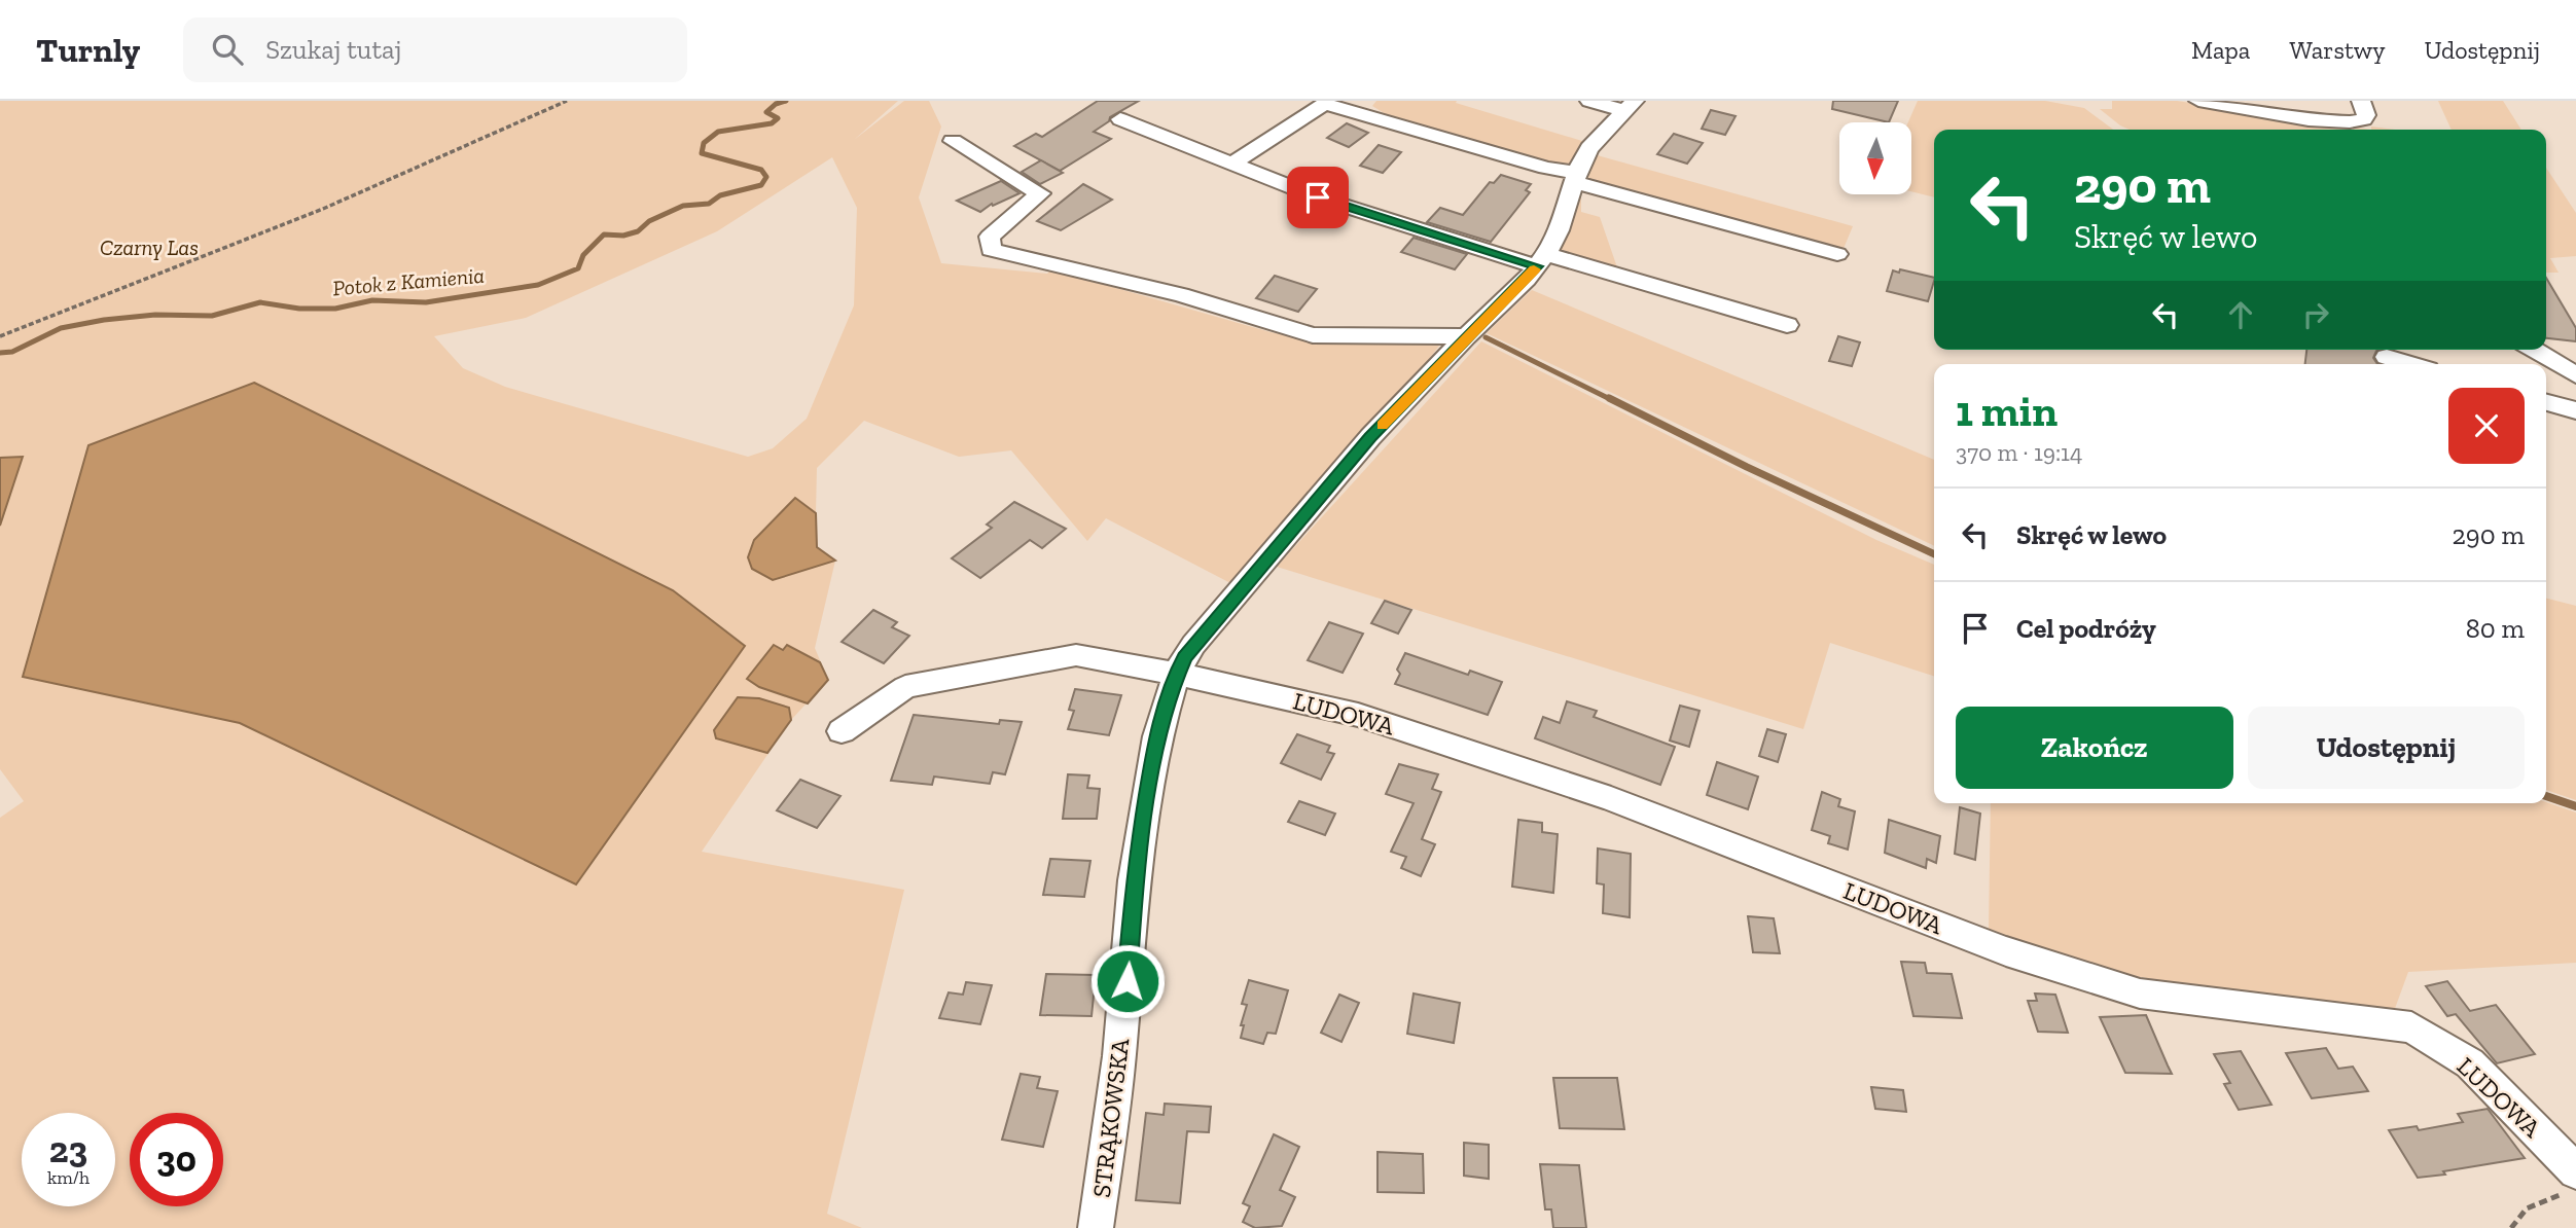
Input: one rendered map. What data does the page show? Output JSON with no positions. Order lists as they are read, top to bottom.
{
  "streets": {
    "street": ["LUDOWA", "STRĄKOWSKA"]
  },
  "crossings": [
    ["LUDOWA", "STRĄKOWSKA"]
  ],
  "water": ["Potok z Kamienia"],
  "parks": ["Czarny Las"],
  "north": "bottom",
  "page": {
    "header": "Turnly",
    "search": "Szukaj tutaj",
    "nav": ["Mapa", "Warstwy", "Udostępnij"],
    "turn": ["290 m", "Skręć w lewo"],
    "heading": ["1 min", "370 m · 19:14"],
    "list": [
      {
        "name": "Skręć w lewo",
        "value": "290 m"
      },
      {
        "name": "Cel podróży",
        "value": "80 m"
      }
    ],
    "buttons": ["Zakończ", "Udostępnij"],
    "speed": "23 km/h",
    "limit": "30"
  }
}
